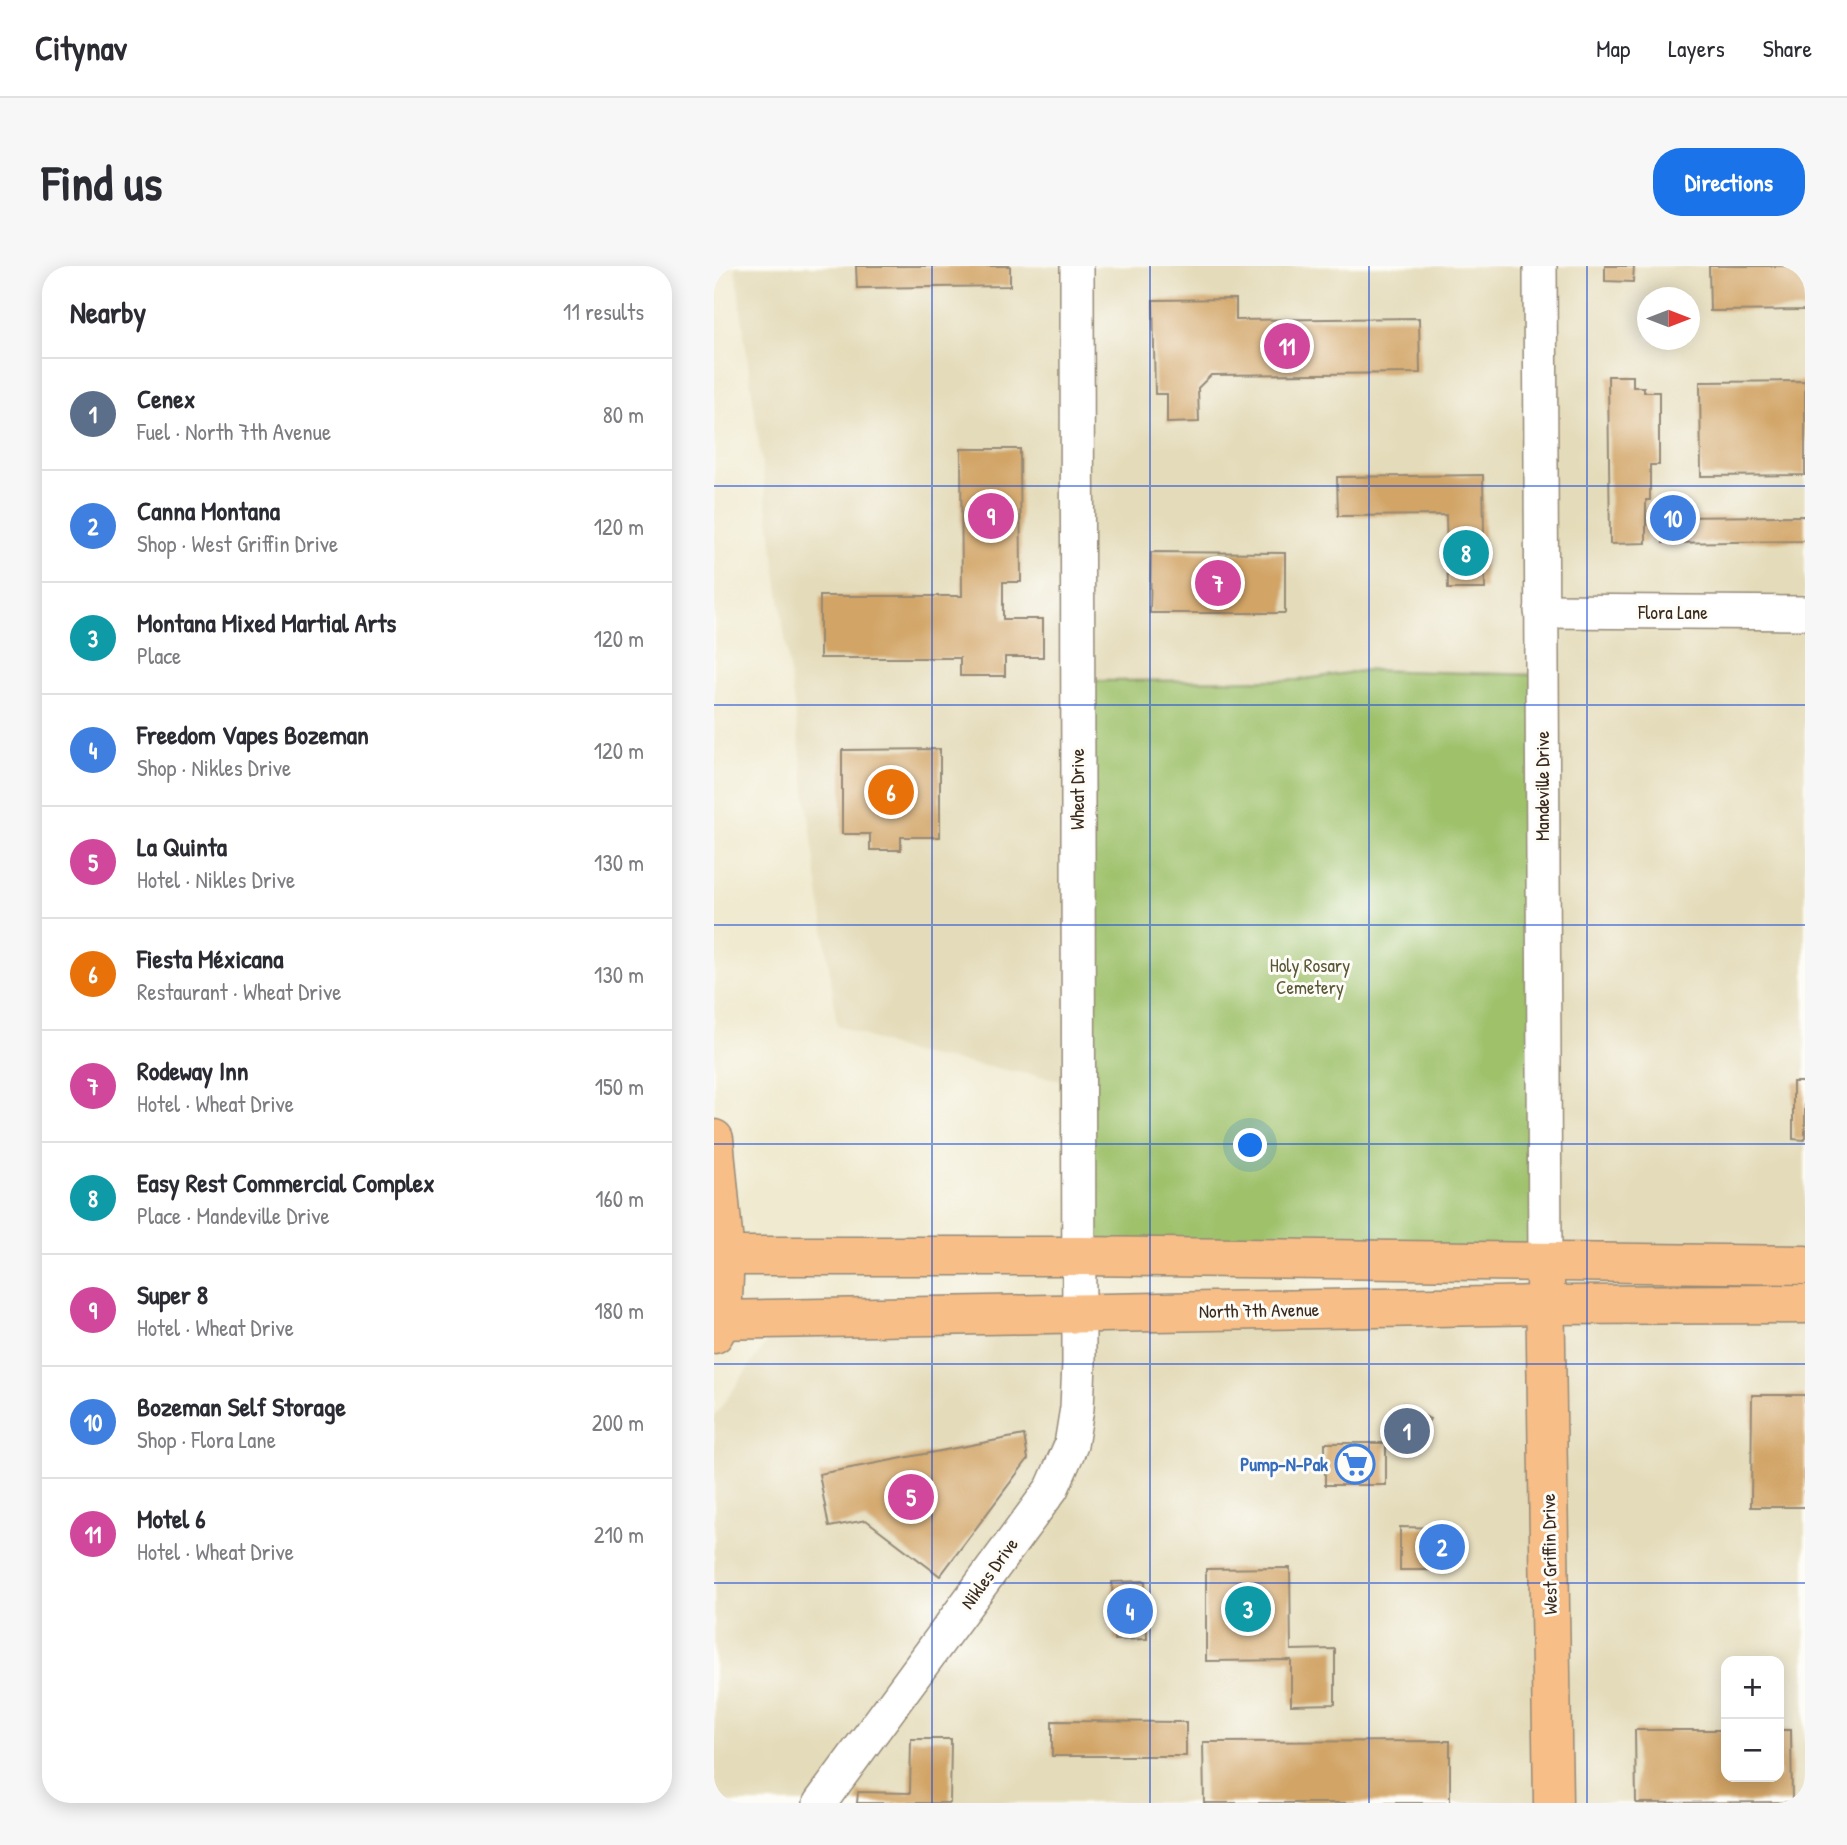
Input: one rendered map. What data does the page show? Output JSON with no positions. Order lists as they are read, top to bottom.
{
  "streets": {
    "main road": ["Mandeville Drive", "North 7th Avenue", "West Griffin Drive"],
    "street": ["Flora Lane", "Wheat Drive", "Nikles Drive"]
  },
  "crossings": [
    ["Flora Lane", "Mandeville Drive"],
    ["Mandeville Drive", "North 7th Avenue"],
    ["Mandeville Drive", "West Griffin Drive"],
    ["Wheat Drive", "North 7th Avenue"],
    ["Wheat Drive", "Nikles Drive"],
    ["North 7th Avenue", "West Griffin Drive"],
    ["North 7th Avenue", "Nikles Drive"]
  ],
  "parks": ["Holy Rosary Cemetery"],
  "places": {
    "supermarket": ["Pump-N-Pak"]
  },
  "north": "right",
  "page": {
    "header": "Citynav",
    "nav": ["Map", "Layers", "Share"],
    "buttons": "Directions",
    "title": "Find us",
    "heading": ["Nearby", "11 results"],
    "pins": [
      "11",
      "9",
      "10",
      "8",
      "7",
      "6",
      "1",
      "5",
      "2",
      "3",
      "4"
    ],
    "list": [
      {
        "mark": "1",
        "name": "Cenex",
        "note": "Fuel · North 7th Avenue",
        "value": "80 m"
      },
      {
        "mark": "2",
        "name": "Canna Montana",
        "note": "Shop · West Griffin Drive",
        "value": "120 m"
      },
      {
        "mark": "3",
        "name": "Montana Mixed Martial Arts",
        "note": "Place",
        "value": "120 m"
      },
      {
        "mark": "4",
        "name": "Freedom Vapes Bozeman",
        "note": "Shop · Nikles Drive",
        "value": "120 m"
      },
      {
        "mark": "5",
        "name": "La Quinta",
        "note": "Hotel · Nikles Drive",
        "value": "130 m"
      },
      {
        "mark": "6",
        "name": "Fiesta Méxicana",
        "note": "Restaurant · Wheat Drive",
        "value": "130 m"
      },
      {
        "mark": "7",
        "name": "Rodeway Inn",
        "note": "Hotel · Wheat Drive",
        "value": "150 m"
      },
      {
        "mark": "8",
        "name": "Easy Rest Commercial Complex",
        "note": "Place · Mandeville Drive",
        "value": "160 m"
      },
      {
        "mark": "9",
        "name": "Super 8",
        "note": "Hotel · Wheat Drive",
        "value": "180 m"
      },
      {
        "mark": "10",
        "name": "Bozeman Self Storage",
        "note": "Shop · Flora Lane",
        "value": "200 m"
      },
      {
        "mark": "11",
        "name": "Motel 6",
        "note": "Hotel · Wheat Drive",
        "value": "210 m"
      }
    ],
    "map_buttons": ["+", "−"]
  }
}
